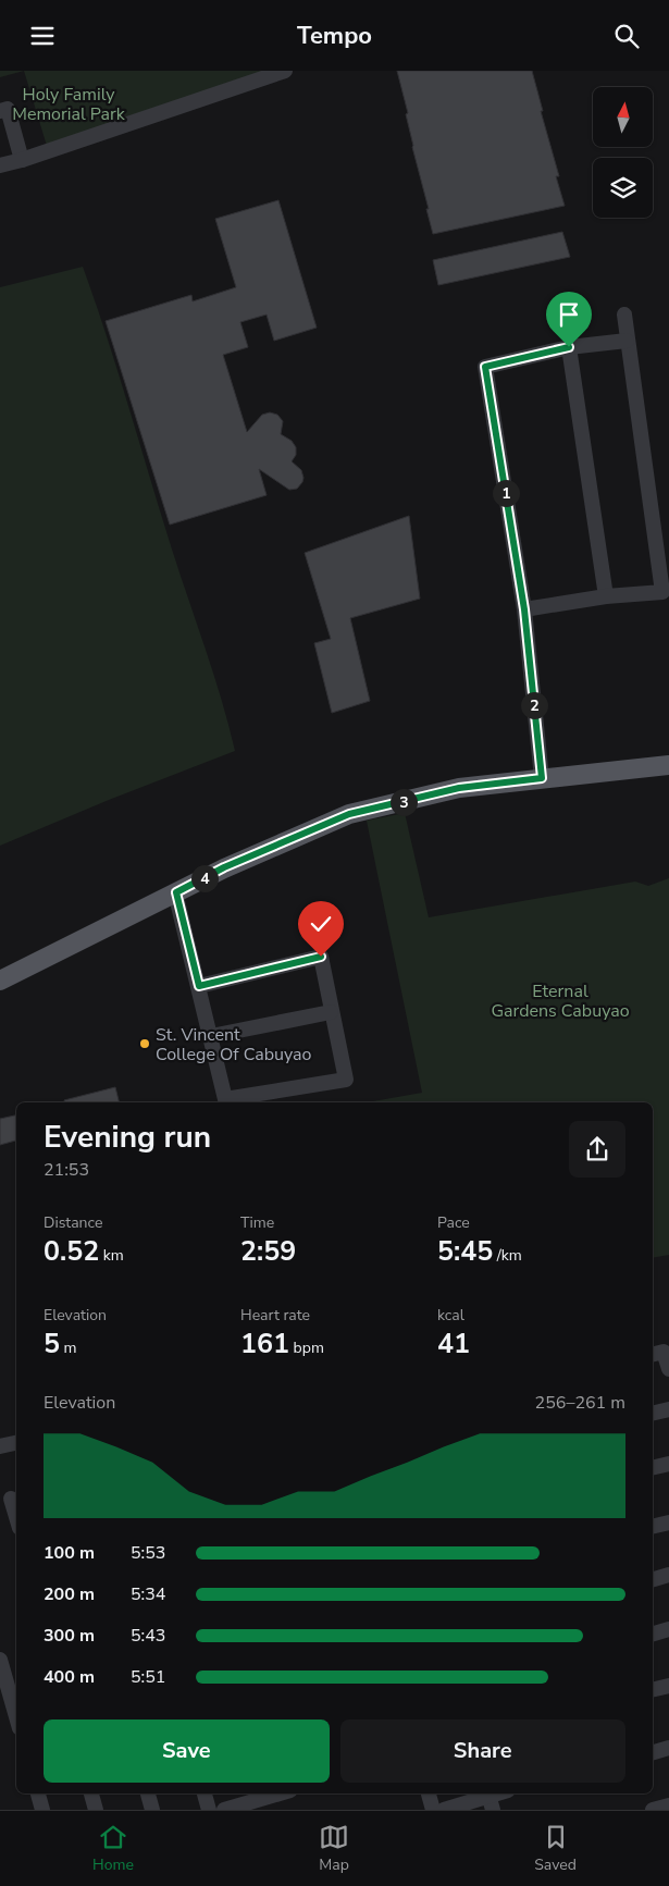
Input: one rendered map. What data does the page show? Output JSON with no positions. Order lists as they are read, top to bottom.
{
  "parks": ["Holy Family Memorial Park", "Eternal Gardens Cabuyao"],
  "places": ["St. Vincent College Of Cabuyao"],
  "north": "top",
  "page": {
    "header": "Tempo",
    "pins": [
      "1",
      "2",
      "3",
      "4"
    ],
    "heading": ["Evening run", "21:53"],
    "stats": [
      ["Distance", "0.52 km"],
      ["Time", "2:59"],
      ["Pace", "5:45 /km"],
      ["Elevation", "5 m"],
      ["Heart rate", "161 bpm"],
      ["kcal", "41"]
    ],
    "chart": ["Elevation", "256–261 m"],
    "list": [
      {
        "name": "100 m",
        "note": "5:53"
      },
      {
        "name": "200 m",
        "note": "5:34"
      },
      {
        "name": "300 m",
        "note": "5:43"
      },
      {
        "name": "400 m",
        "note": "5:51"
      }
    ],
    "buttons": ["Save", "Share"],
    "tabs": ["Home", "Map", "Saved"]
  }
}
